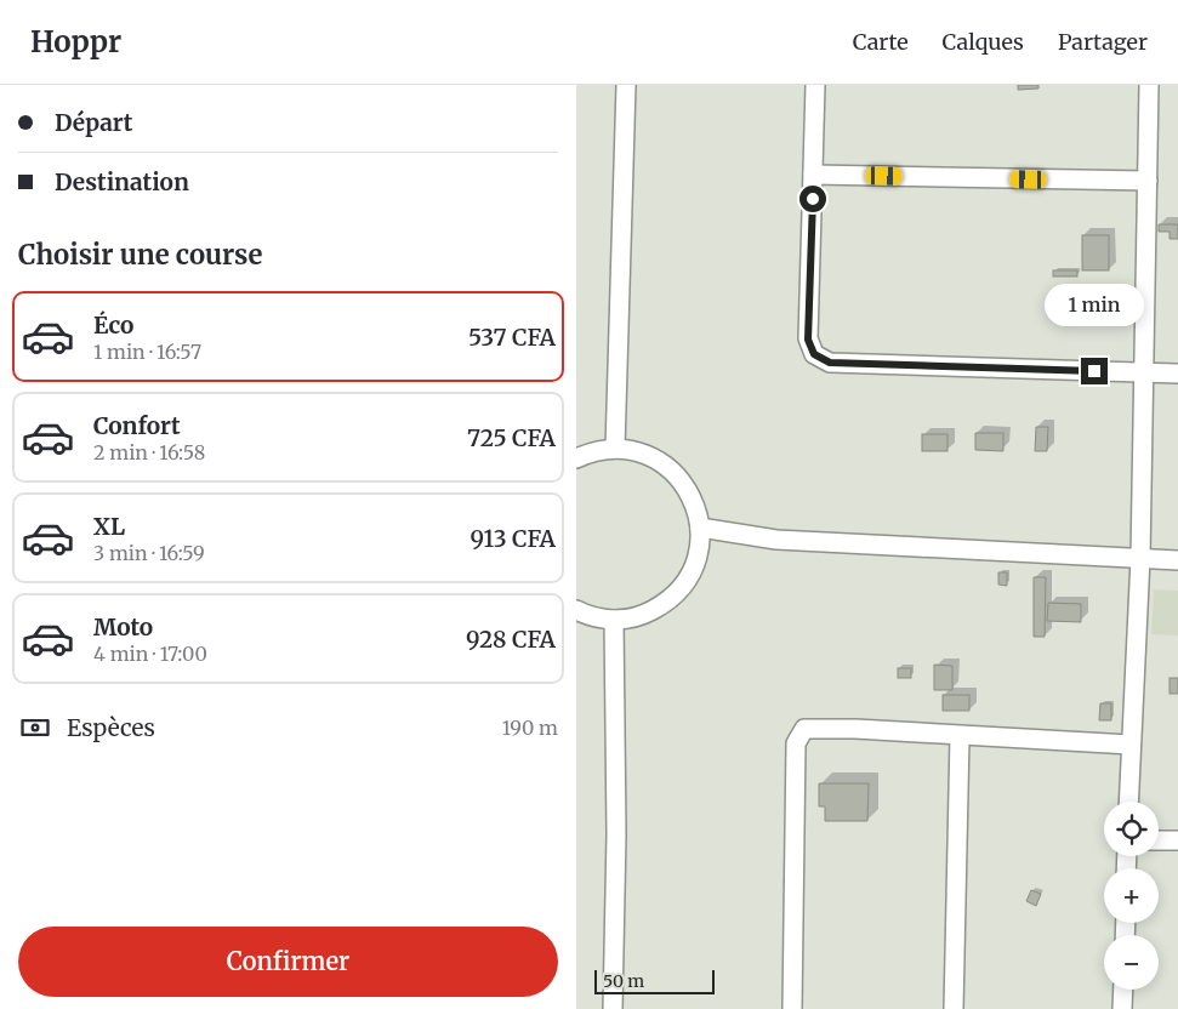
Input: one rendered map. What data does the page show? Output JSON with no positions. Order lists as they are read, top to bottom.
{
  "scale_bar": "50 m",
  "page": {
    "header": "Hoppr",
    "nav": ["Carte", "Calques", "Partager"],
    "banner": ["Départ", "Destination"],
    "heading": "Choisir une course",
    "bubble": "1 min",
    "list": [
      {
        "name": "Éco",
        "note": "1 min · 16:57",
        "value": "537 CFA"
      },
      {
        "name": "Confort",
        "note": "2 min · 16:58",
        "value": "725 CFA"
      },
      {
        "name": "XL",
        "note": "3 min · 16:59",
        "value": "913 CFA"
      },
      {
        "name": "Moto",
        "note": "4 min · 17:00",
        "value": "928 CFA"
      }
    ],
    "pay": ["Espèces", "190 m"],
    "map_buttons": ["+", "−"],
    "buttons": "Confirmer",
    "scale": "50 m"
  }
}
